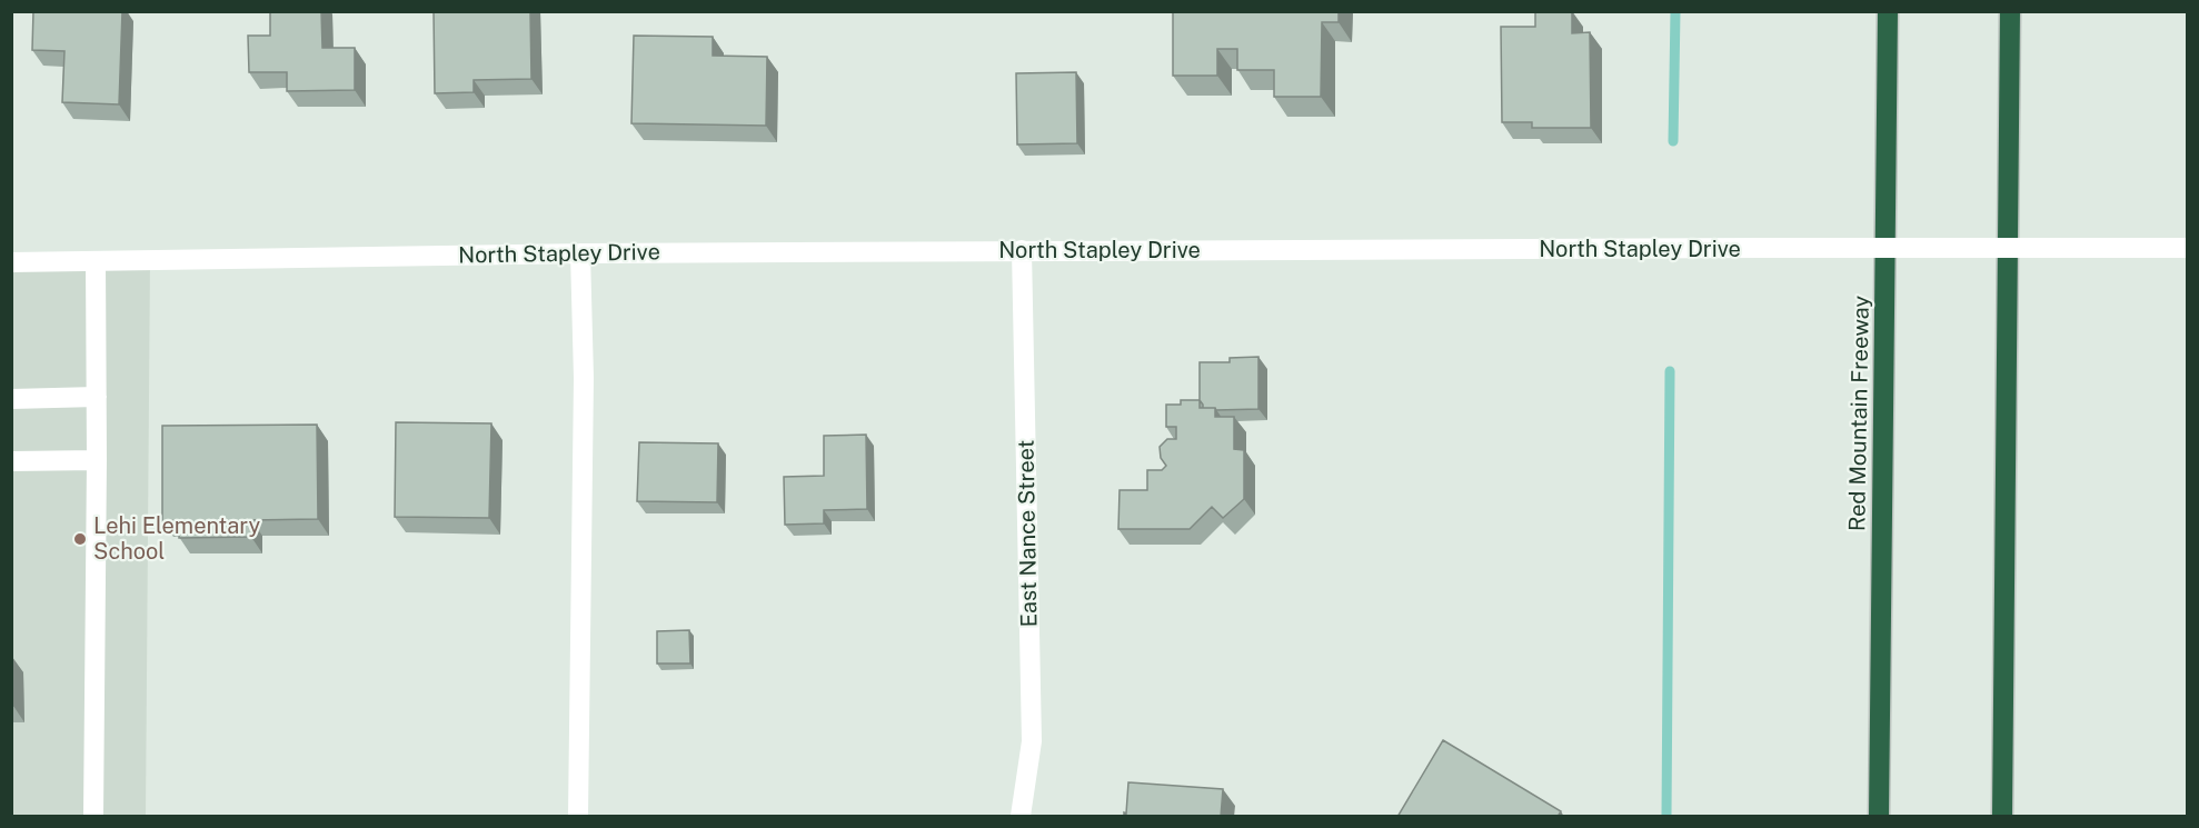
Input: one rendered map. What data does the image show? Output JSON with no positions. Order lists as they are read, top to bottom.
{
  "streets": {
    "highway": ["Red Mountain Freeway"],
    "street": ["North Stapley Drive", "East Nance Street"]
  },
  "crossings": [
    ["North Stapley Drive", "East Nance Street"]
  ],
  "places": ["Lehi Elementary School"]
}
